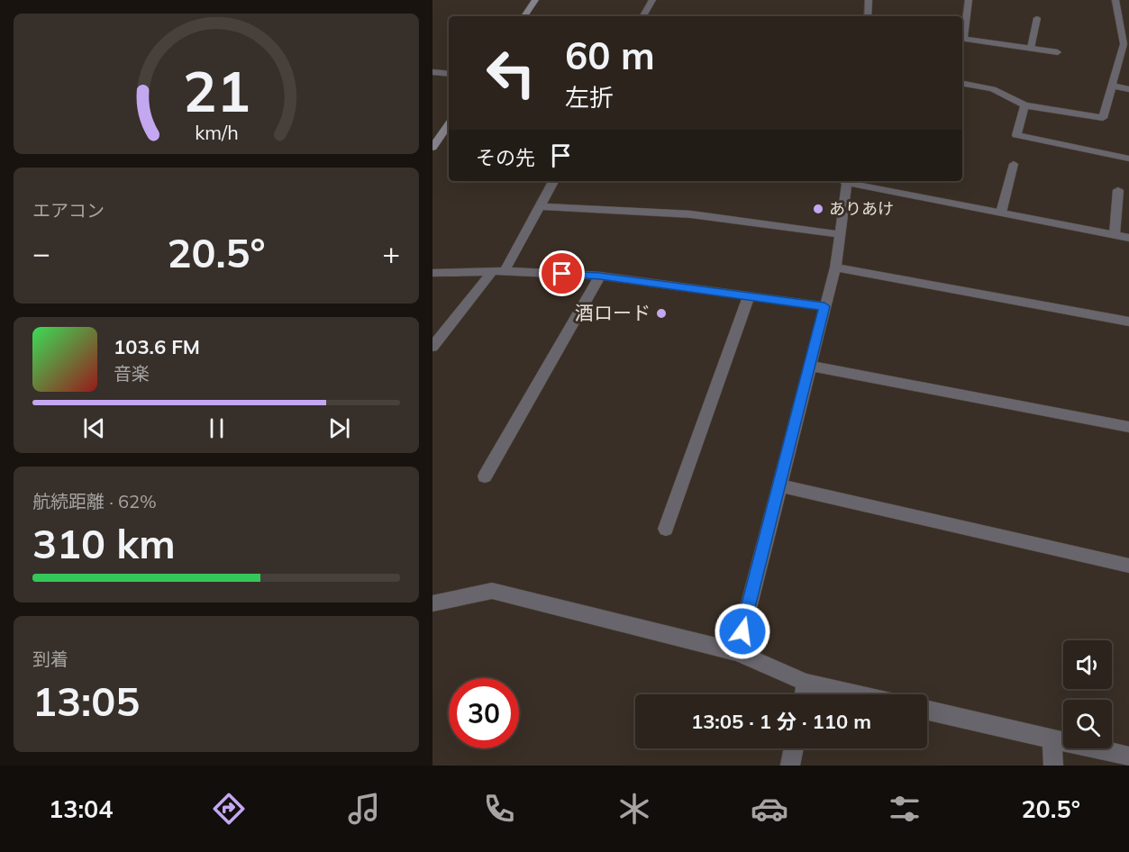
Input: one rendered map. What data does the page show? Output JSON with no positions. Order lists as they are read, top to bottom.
{
  "places": ["ありあけ", "酒ロード"],
  "page": {
    "turn": ["60 m", "左折"],
    "then": "その先",
    "tile": [
      "エアコン",
      ["航続距離 · 62%", "310 km"],
      ["到着", "13:05"]
    ],
    "heat": ["−", "20.5°", "+"],
    "song": ["103.6 FM", "音楽"],
    "limit": "30",
    "trip": "13:05 · 1 分 · 110 m",
    "tabs": ["13:04", "20.5°"],
    "gauge": ["21", "km/h"]
  }
}
